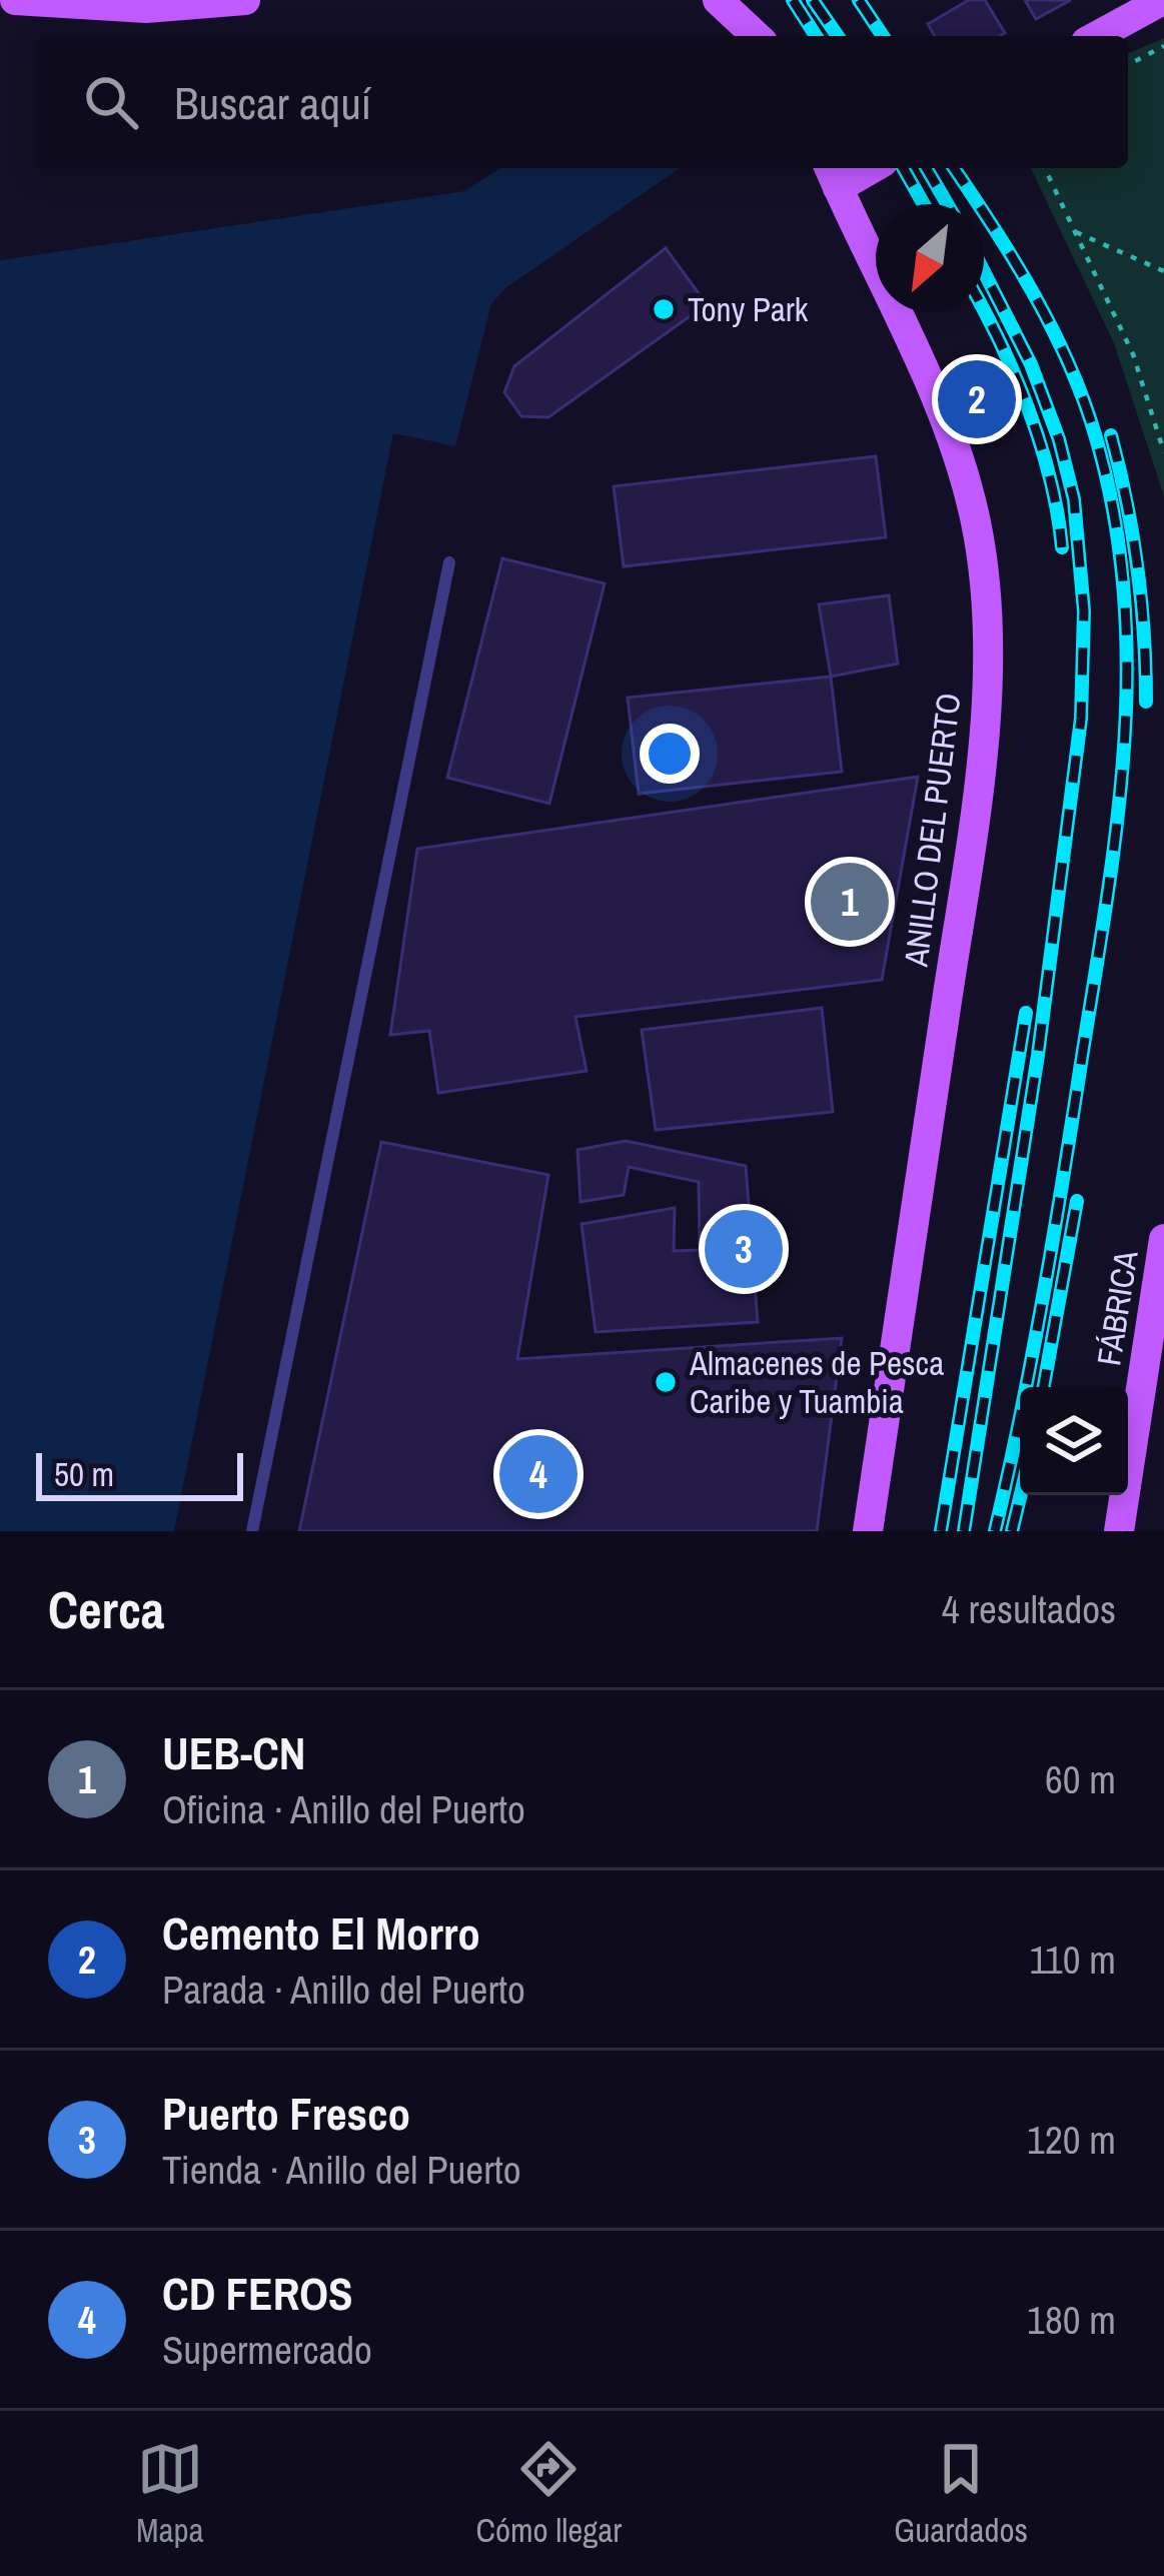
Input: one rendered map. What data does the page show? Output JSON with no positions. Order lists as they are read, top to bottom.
{
  "streets": {
    "main road": ["ANILLO DEL PUERTO", "FÁBRICA"]
  },
  "places": ["Tony Park", "Almacenes de Pesca Caribe y Tuambia"],
  "scale_bar": "50 m",
  "north": "bottom left",
  "page": {
    "search": "Buscar aquí",
    "pins": [
      "2",
      "1",
      "3",
      "4"
    ],
    "scale": "50 m",
    "heading": ["Cerca", "4 resultados"],
    "list": [
      {
        "mark": "1",
        "name": "UEB-CN",
        "note": "Oficina · Anillo del Puerto",
        "value": "60 m"
      },
      {
        "mark": "2",
        "name": "Cemento El Morro",
        "note": "Parada · Anillo del Puerto",
        "value": "110 m"
      },
      {
        "mark": "3",
        "name": "Puerto Fresco",
        "note": "Tienda · Anillo del Puerto",
        "value": "120 m"
      },
      {
        "mark": "4",
        "name": "CD FEROS",
        "note": "Supermercado",
        "value": "180 m"
      }
    ],
    "nav": ["Mapa", "Cómo llegar", "Guardados"]
  }
}
